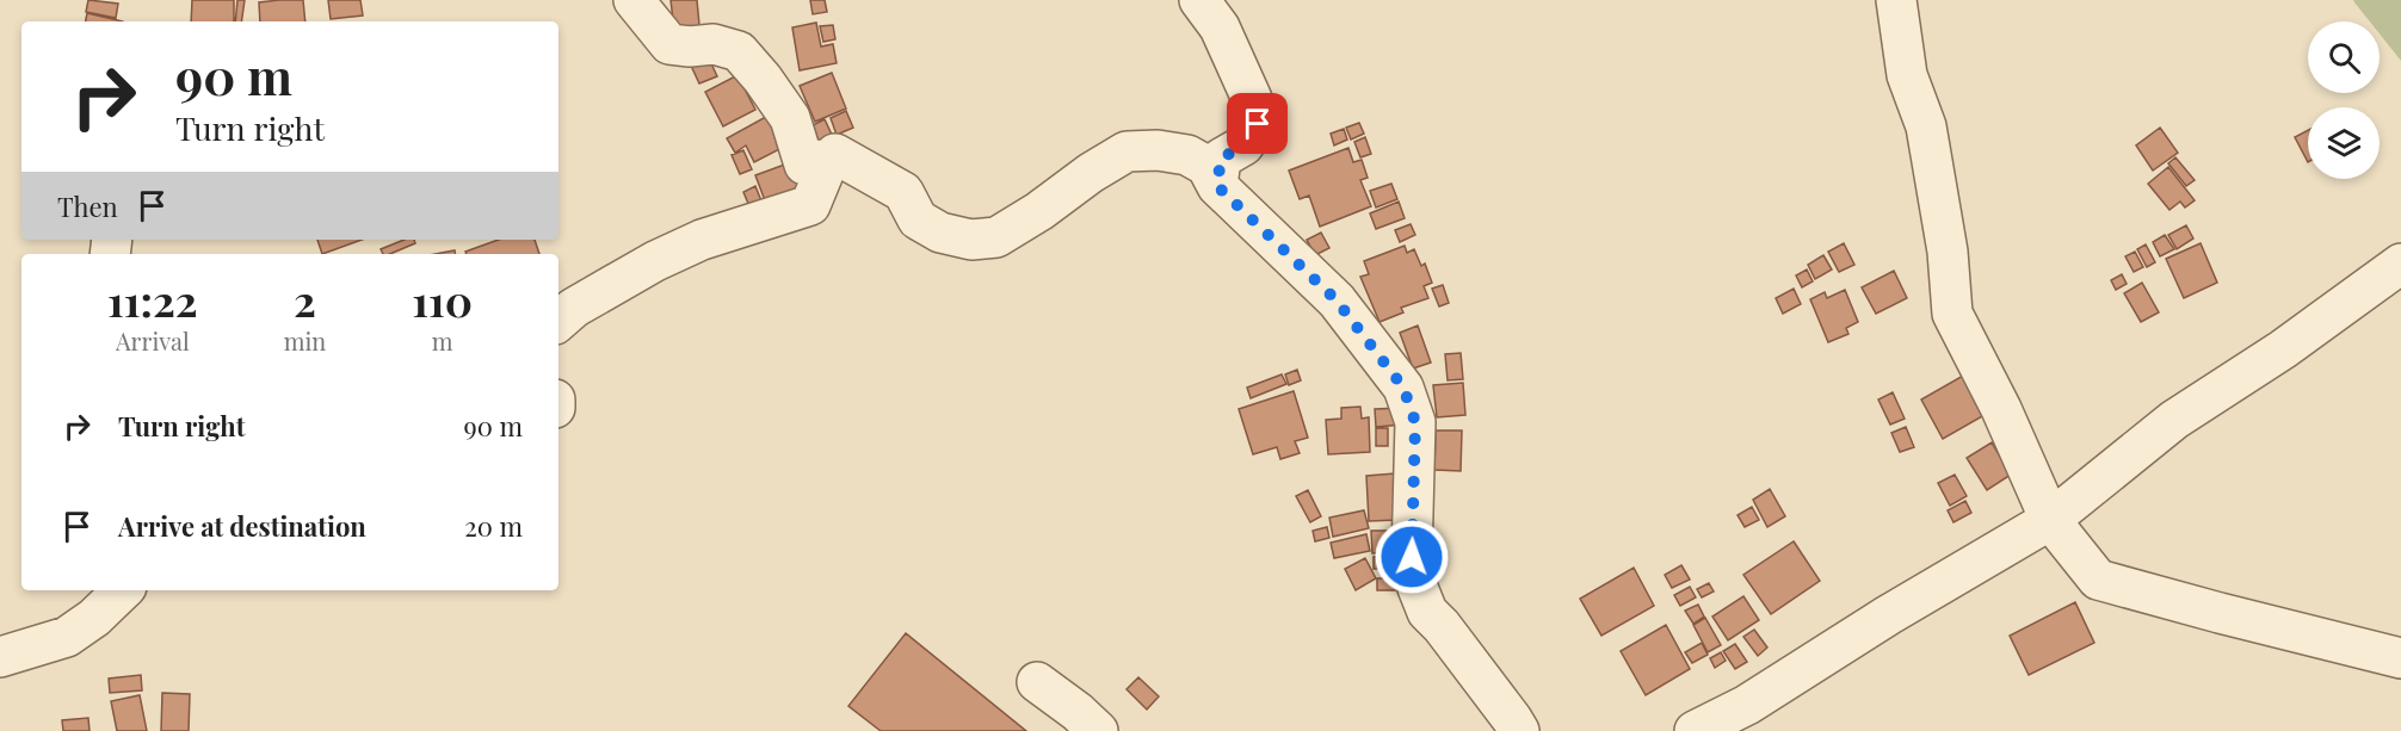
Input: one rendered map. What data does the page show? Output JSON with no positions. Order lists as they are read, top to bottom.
{
  "page": {
    "turn": ["90 m", "Turn right"],
    "then": "Then",
    "eta": [
      "11:22",
      "Arrival",
      "2",
      "min",
      "110",
      "m"
    ],
    "list": [
      {
        "name": "Turn right",
        "value": "90 m"
      },
      {
        "name": "Arrive at destination",
        "value": "20 m"
      }
    ]
  }
}
